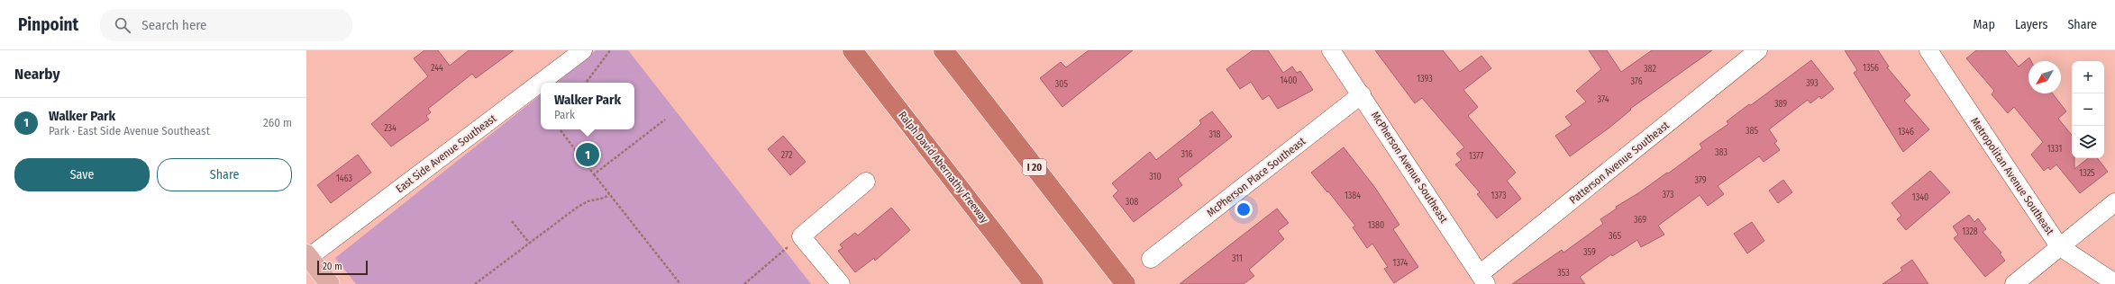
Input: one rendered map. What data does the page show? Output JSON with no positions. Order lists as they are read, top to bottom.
{
  "streets": {
    "highway": ["Ralph David Abernathy Freeway", "I 20"],
    "street": [
      "East Side Avenue Southeast",
      "Patterson Avenue Southeast",
      "McPherson Avenue Southeast",
      "Metropolitan Avenue Southeast",
      "McPherson Place Southeast"
    ]
  },
  "crossings": [
    ["Patterson Avenue Southeast", "McPherson Avenue Southeast"],
    ["McPherson Avenue Southeast", "McPherson Place Southeast"]
  ],
  "house_numbers": [
    "244",
    "1356",
    "382",
    "1393",
    "1400",
    "376",
    "393",
    "305",
    "374",
    "389",
    "234",
    "385",
    "1346",
    "318",
    "1331",
    "383",
    "316",
    "272",
    "1377",
    "1325",
    "310",
    "1463",
    "379",
    "373",
    "1384",
    "1373",
    "1340",
    "308",
    "369",
    "1380",
    "1328",
    "365",
    "359",
    "311",
    "1374",
    "353"
  ],
  "scale_bar": "20 m",
  "north": "bottom left",
  "page": {
    "header": "Pinpoint",
    "search": "Search here",
    "nav": ["Map", "Layers", "Share"],
    "heading": "Nearby",
    "map_buttons": ["+", "−"],
    "popup": ["Walker Park", "Park"],
    "list": [
      {
        "mark": "1",
        "name": "Walker Park",
        "note": "Park · East Side Avenue Southeast",
        "value": "260 m"
      }
    ],
    "pins": "1",
    "buttons": ["Save", "Share"],
    "scale": "20 m"
  }
}
